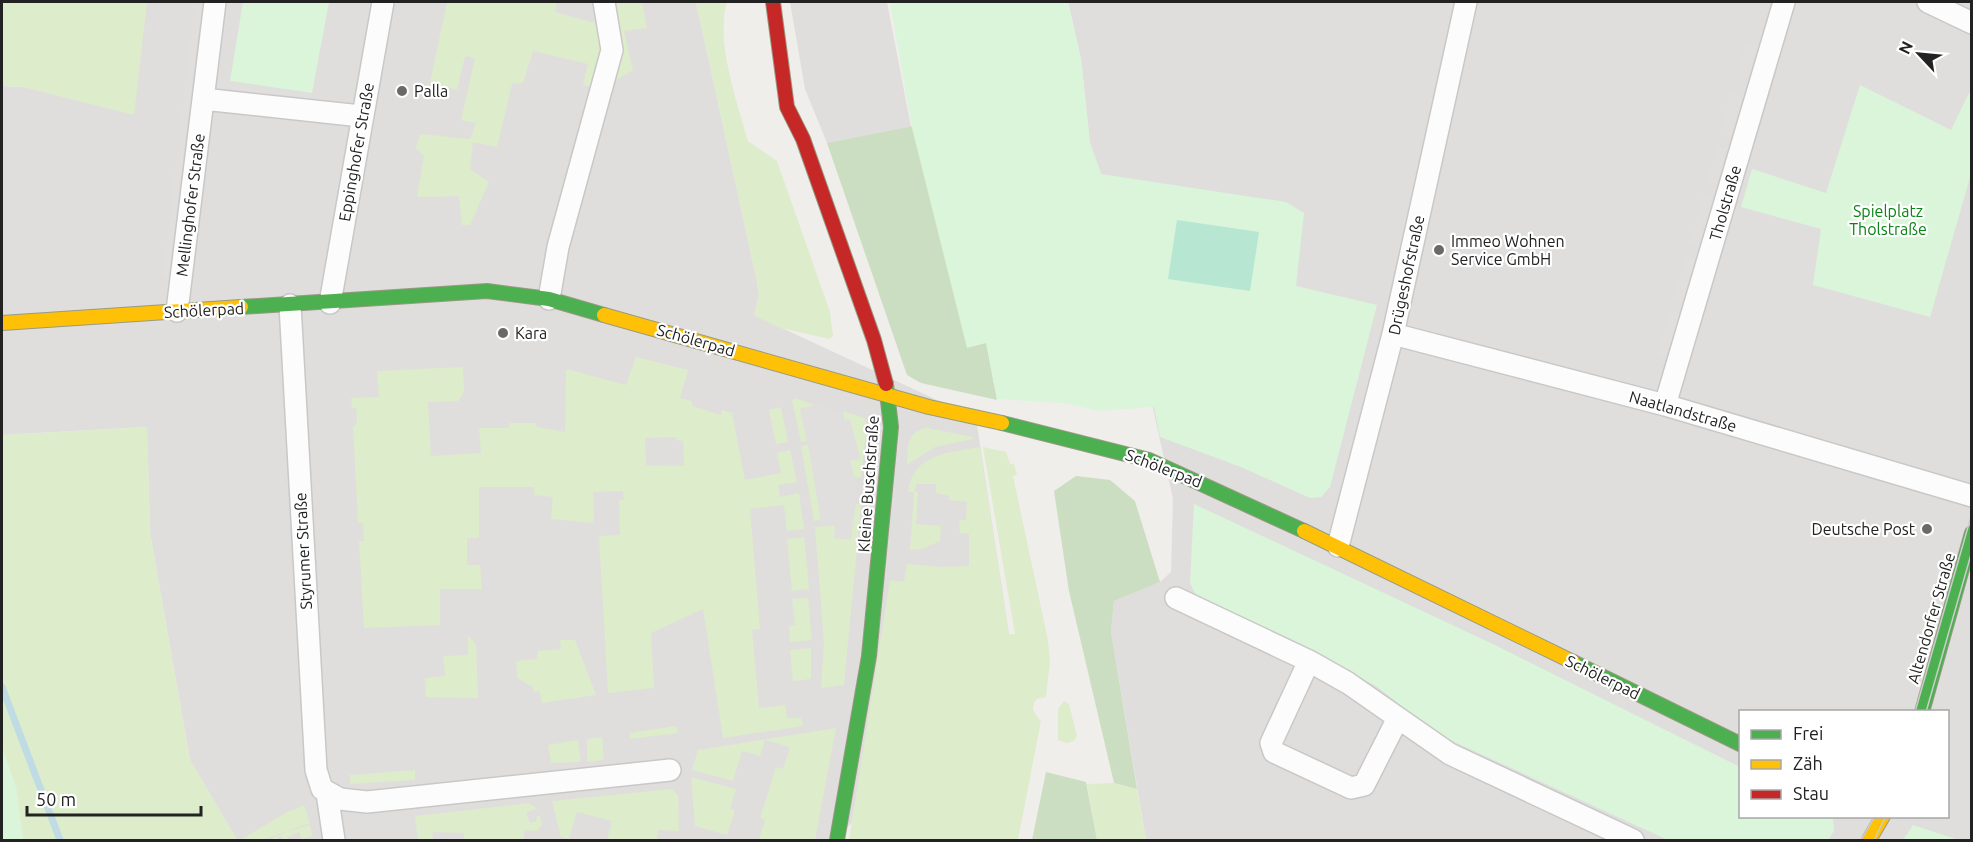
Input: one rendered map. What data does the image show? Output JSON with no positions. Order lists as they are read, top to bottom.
{
  "streets": {
    "street": [
      "Eppinghofer Straße",
      "Tholstraße",
      "Mellinghofer Straße",
      "Drügeshofstraße",
      "Schölerpad",
      "Naatlandstraße",
      "Kleine Buschstraße",
      "Styrumer Straße",
      "Altendorfer Straße"
    ]
  },
  "crossings": [
    ["Eppinghofer Straße", "Schölerpad"],
    ["Tholstraße", "Naatlandstraße"],
    ["Mellinghofer Straße", "Schölerpad"],
    ["Drügeshofstraße", "Schölerpad"],
    ["Drügeshofstraße", "Naatlandstraße"],
    ["Schölerpad", "Kleine Buschstraße"],
    ["Schölerpad", "Styrumer Straße"]
  ],
  "parks": ["Spielplatz Tholstraße"],
  "places": [
    "Palla",
    "Immeo Wohnen Service GmbH",
    "Kara",
    "Deutsche Post"
  ],
  "legend": ["Frei", "Zäh", "Stau"],
  "scale_bar": "50 m",
  "north": "top left"
}
